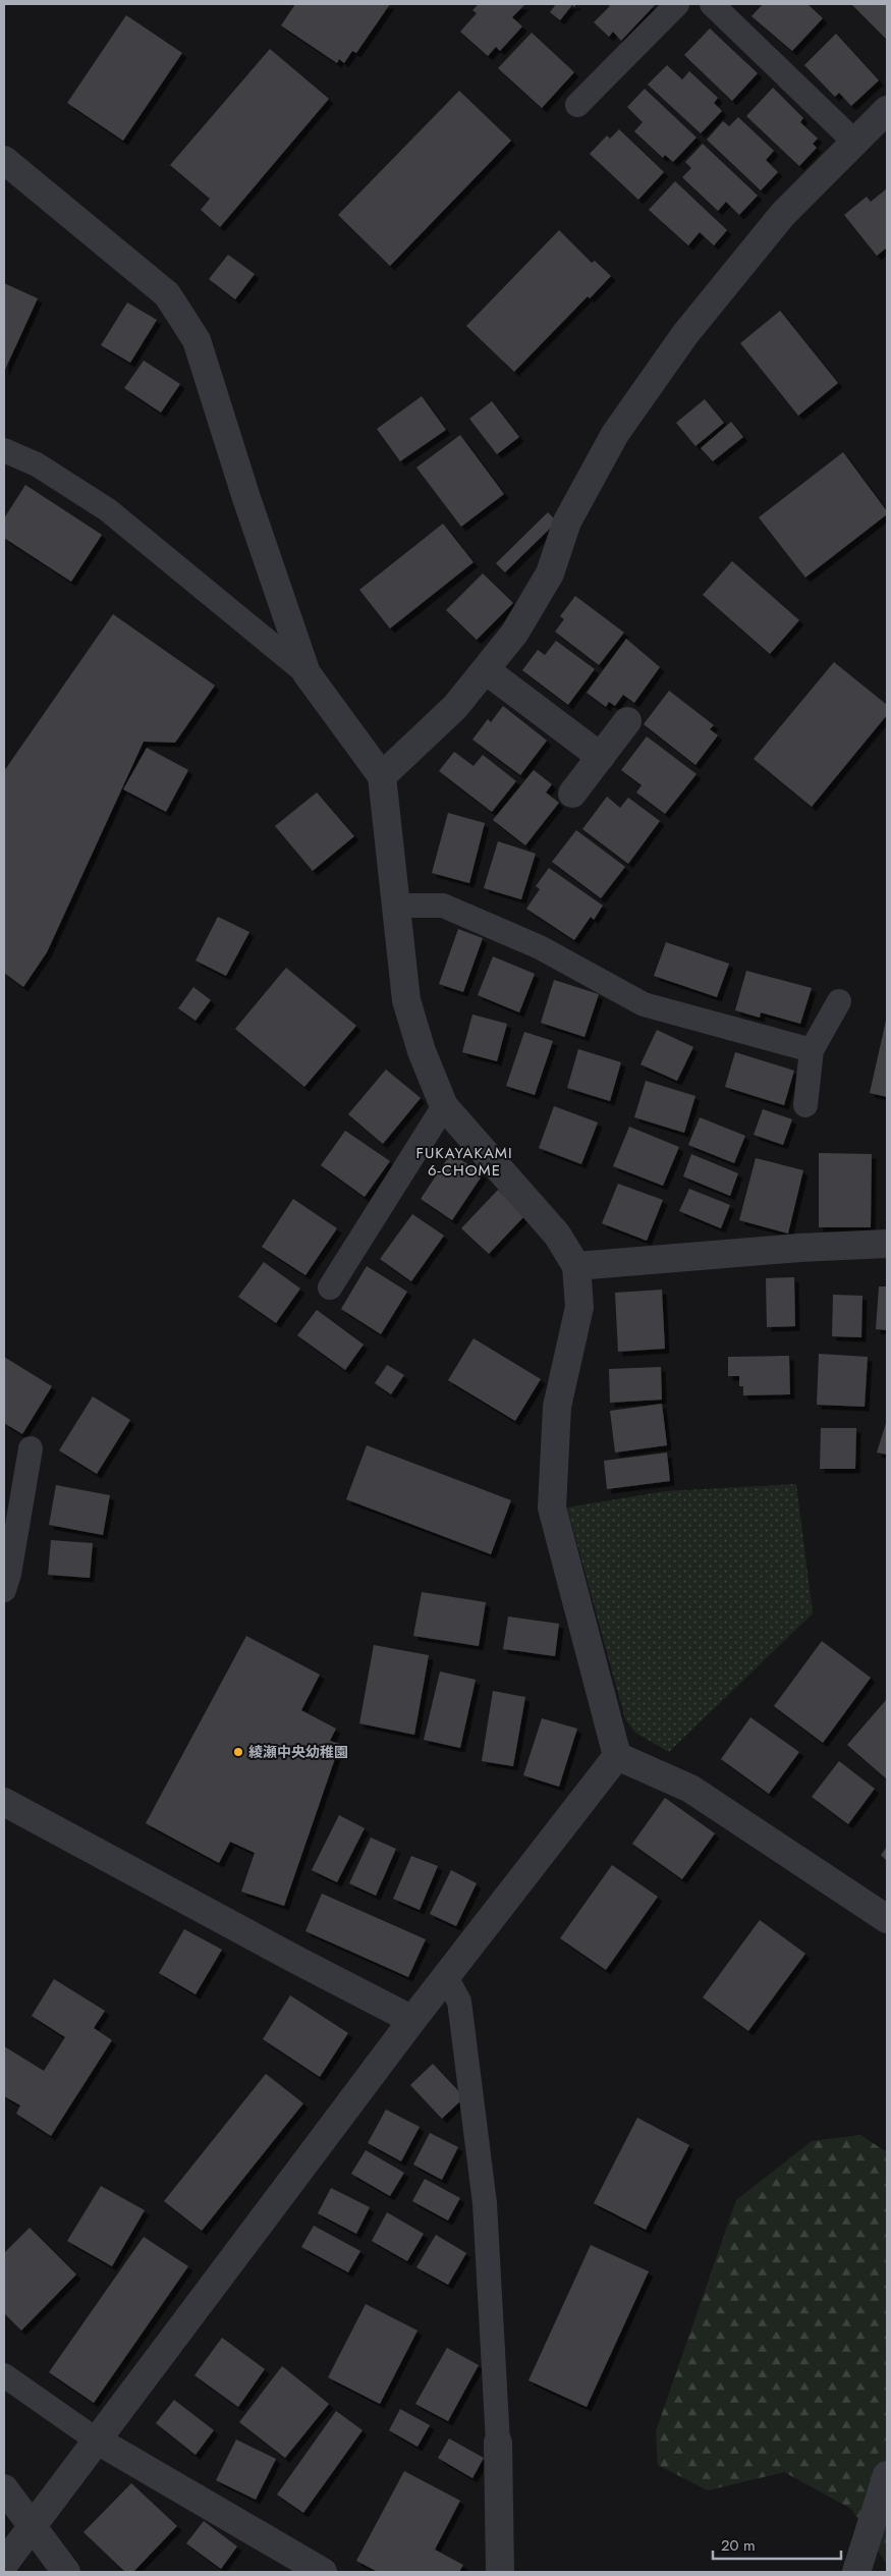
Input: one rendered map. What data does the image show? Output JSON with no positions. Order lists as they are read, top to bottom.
{
  "districts": ["FUKAYAKAMI 6-CHOME"],
  "places": ["綾瀬中央幼稚園"],
  "scale_bar": "20 m"
}
